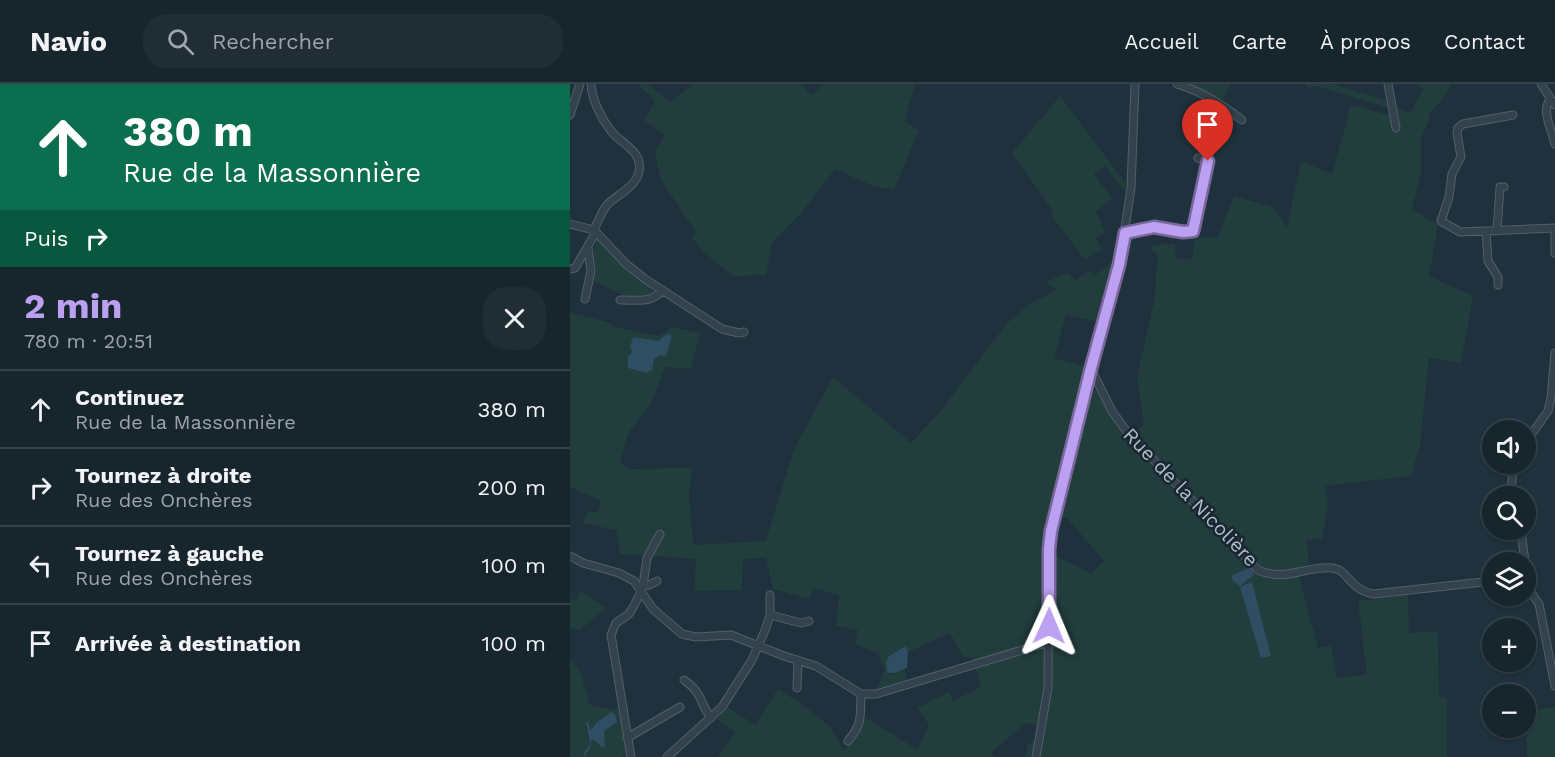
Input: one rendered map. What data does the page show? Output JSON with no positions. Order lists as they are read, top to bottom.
{
  "streets": {
    "street": ["Rue de la Nicolière"]
  },
  "page": {
    "header": "Navio",
    "search": "Rechercher",
    "nav": [
      "Accueil",
      "Carte",
      "À propos",
      "Contact"
    ],
    "turn": ["380 m", "Rue de la Massonnière"],
    "then": "Puis",
    "heading": ["2 min", "780 m · 20:51"],
    "list": [
      {
        "name": "Continuez",
        "note": "Rue de la Massonnière",
        "value": "380 m"
      },
      {
        "name": "Tournez à droite",
        "note": "Rue des Onchères",
        "value": "200 m"
      },
      {
        "name": "Tournez à gauche",
        "note": "Rue des Onchères",
        "value": "100 m"
      },
      {
        "name": "Arrivée à destination",
        "value": "100 m"
      }
    ],
    "map_buttons": ["+", "−"]
  }
}
